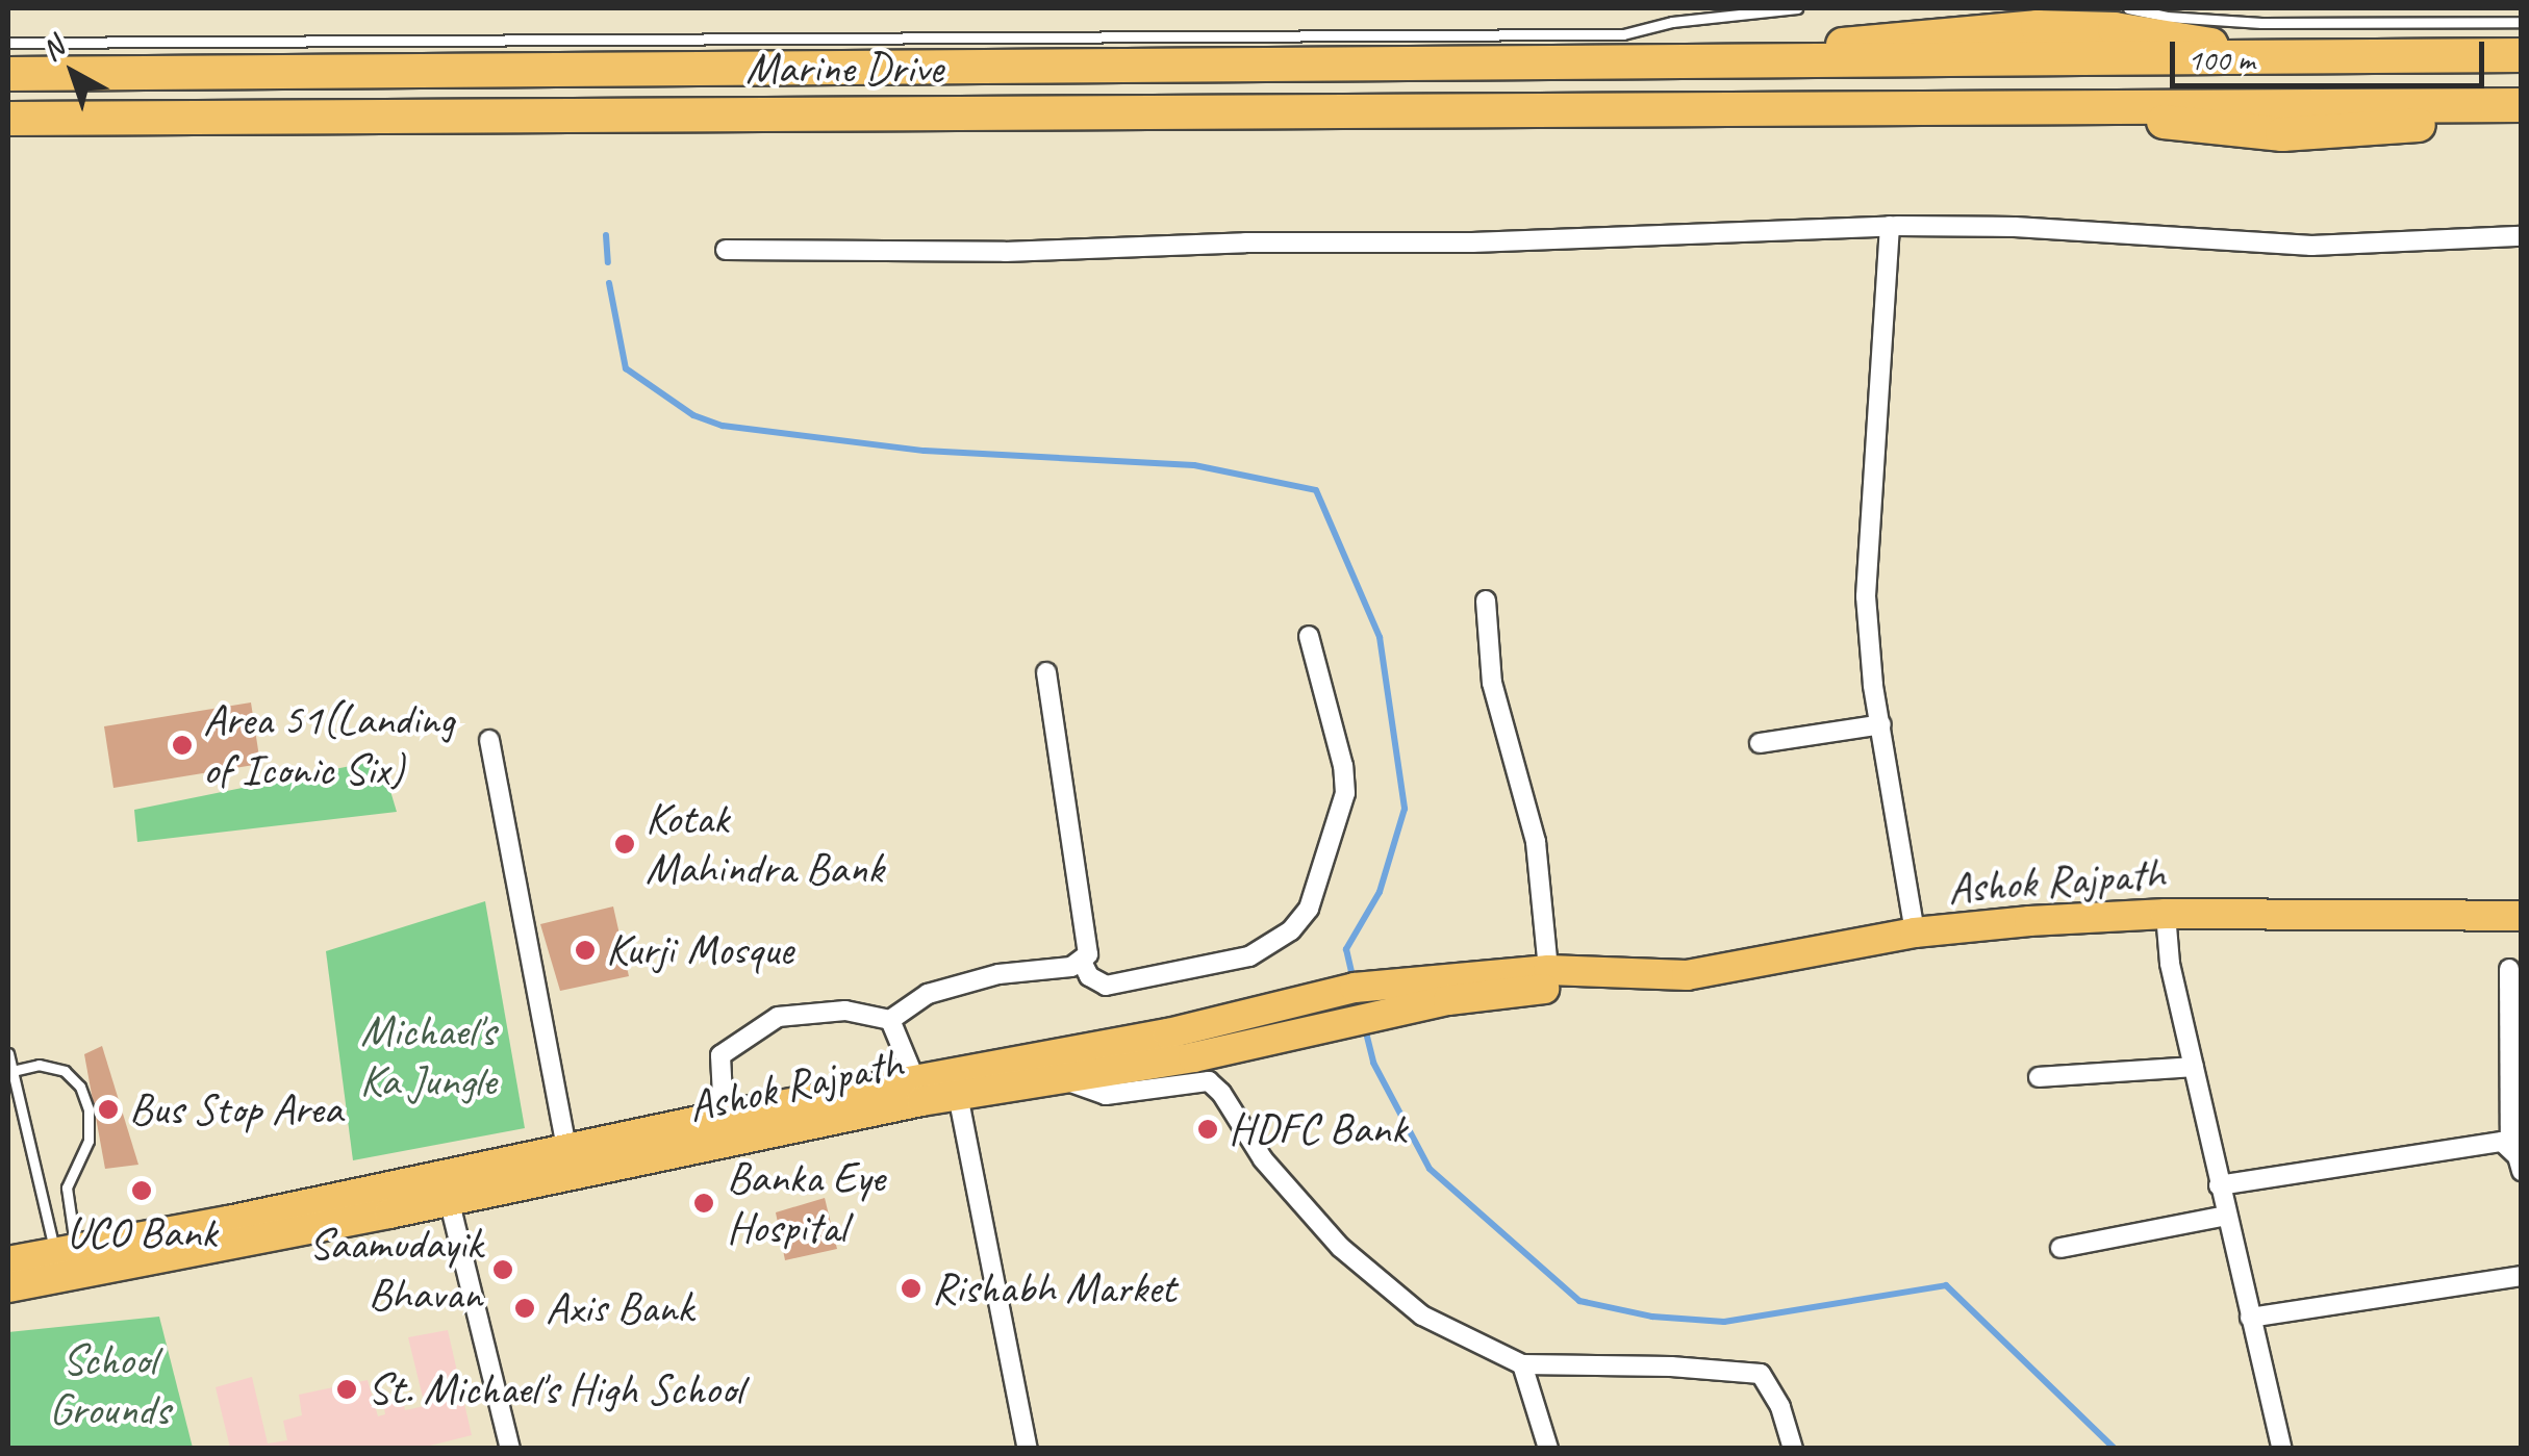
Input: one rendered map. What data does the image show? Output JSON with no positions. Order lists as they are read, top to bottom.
{
  "streets": {
    "highway": ["Marine Drive"],
    "main road": ["Ashok Rajpath"]
  },
  "parks": ["Michael's Ka Jungle", "School Grounds"],
  "places": [
    "Area 51(Landing of Iconic Six)",
    "Kotak Mahindra Bank",
    "Kurji Mosque",
    "Bus Stop Area",
    "HDFC Bank",
    "UCO Bank",
    "Banka Eye Hospital",
    "Saamudayik Bhavan",
    "Rishabh Market",
    "Axis Bank",
    "St. Michael's High School"
  ],
  "scale_bar": "100 m",
  "north": "top left"
}
